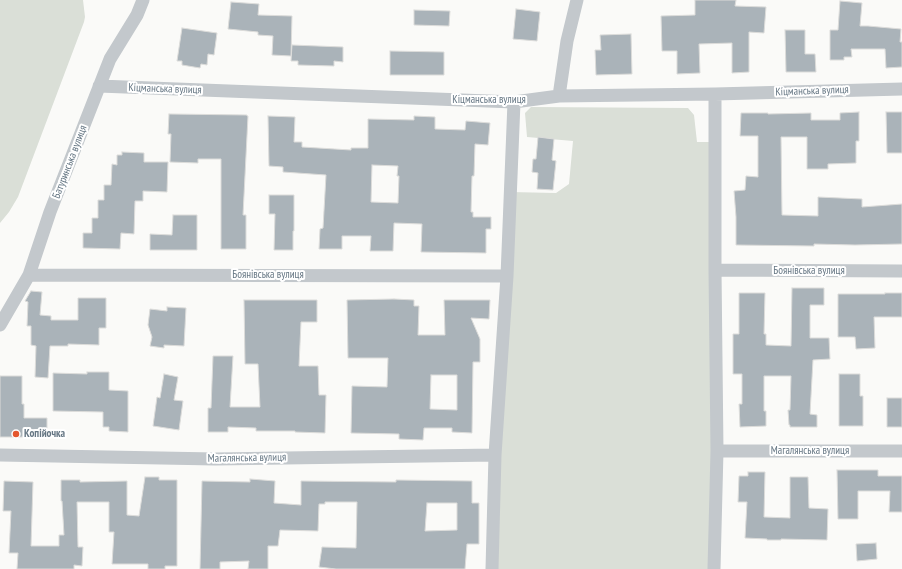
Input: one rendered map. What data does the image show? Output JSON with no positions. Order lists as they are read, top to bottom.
{
  "streets": {
    "street": [
      "Кіцманська вулиця",
      "Батуринська вулиця",
      "Боянівська вулиця",
      "Магалянська вулиця"
    ]
  },
  "crossings": [
    ["Кіцманська вулиця", "Батуринська вулиця"],
    ["Батуринська вулиця", "Боянівська вулиця"]
  ],
  "places": ["Копійочка"]
}
